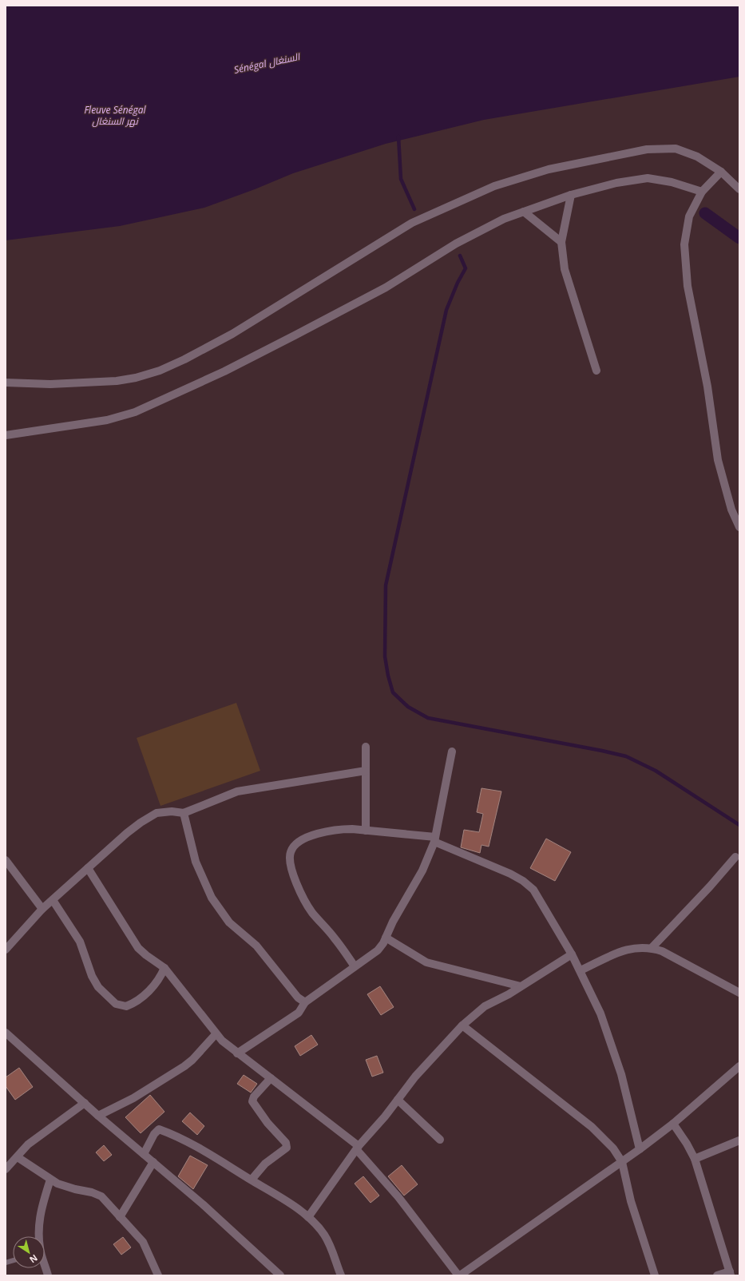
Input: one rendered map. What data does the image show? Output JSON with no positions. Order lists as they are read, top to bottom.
{
  "water": ["Sénégal السنغال", "Fleuve Sénégal نهر السنغال"],
  "north": "bottom right"
}
